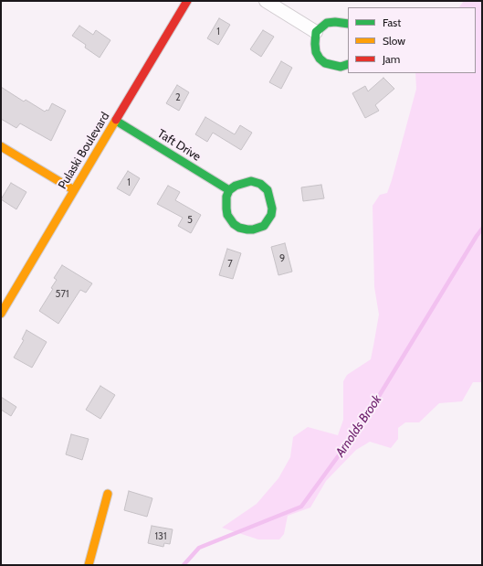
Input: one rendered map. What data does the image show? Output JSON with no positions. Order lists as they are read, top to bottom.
{
  "streets": {
    "street": ["Taft Drive", "Pulaski Boulevard"]
  },
  "crossings": [
    ["Taft Drive", "Pulaski Boulevard"]
  ],
  "water": ["Arnolds Brook"],
  "house_numbers": [
    "1",
    "2",
    "1",
    "5",
    "9",
    "7",
    "571",
    "131"
  ],
  "legend": ["Fast", "Slow", "Jam"]
}
